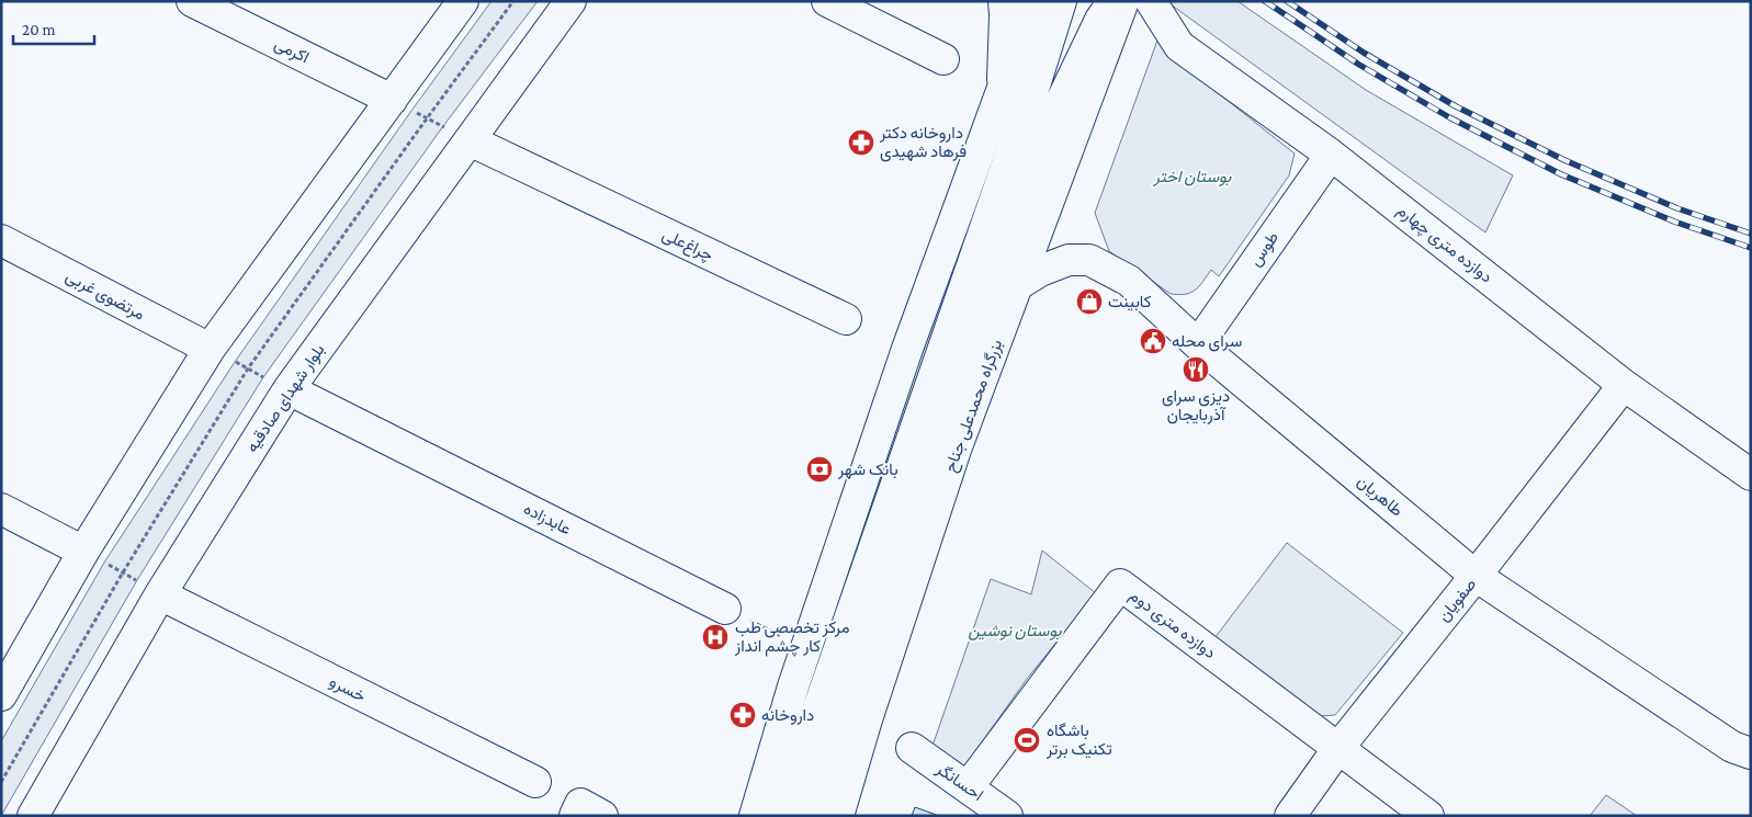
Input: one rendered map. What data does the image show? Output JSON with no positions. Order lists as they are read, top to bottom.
{
  "streets": {
    "main road": [
      "اکرمی",
      "دوازده متری چهارم",
      "چراغ‌علی",
      "طوس",
      "مرتضوی غربی",
      "بلوار شهدای صادقیه",
      "بزرگراه محمدعلی جناح",
      "طاهریان",
      "عابدزاده",
      "صفویان",
      "دوازده متری دوم",
      "خسرو",
      "احسانگر"
    ]
  },
  "crossings": [
    ["دوازده متری چهارم", "طوس"],
    ["دوازده متری چهارم", "صفویان"],
    ["چراغ‌علی", "بلوار شهدای صادقیه"],
    ["طوس", "طاهریان"],
    ["بلوار شهدای صادقیه", "عابدزاده"],
    ["بلوار شهدای صادقیه", "خسرو"],
    ["بزرگراه محمدعلی جناح", "طاهریان"],
    ["طاهریان", "صفویان"],
    ["صفویان", "دوازده متری دوم"],
    ["دوازده متری دوم", "احسانگر"]
  ],
  "parks": ["بوستان اختر", "بوستان نوشین"],
  "places": {
    "pharmacy": ["داروخانه دکتر فرهاد شهیدی", "داروخانه"],
    "shop": ["کابینت"],
    "public building": ["سرای محله"],
    "restaurant": ["دیزی سرای آذربایجان"],
    "bank": ["بانک شهر"],
    "hospital": ["مرکز تخصصی طب کار چشم انداز"],
    "sports": ["باشگاه تکنیک برتر"]
  },
  "scale_bar": "20 m"
}
